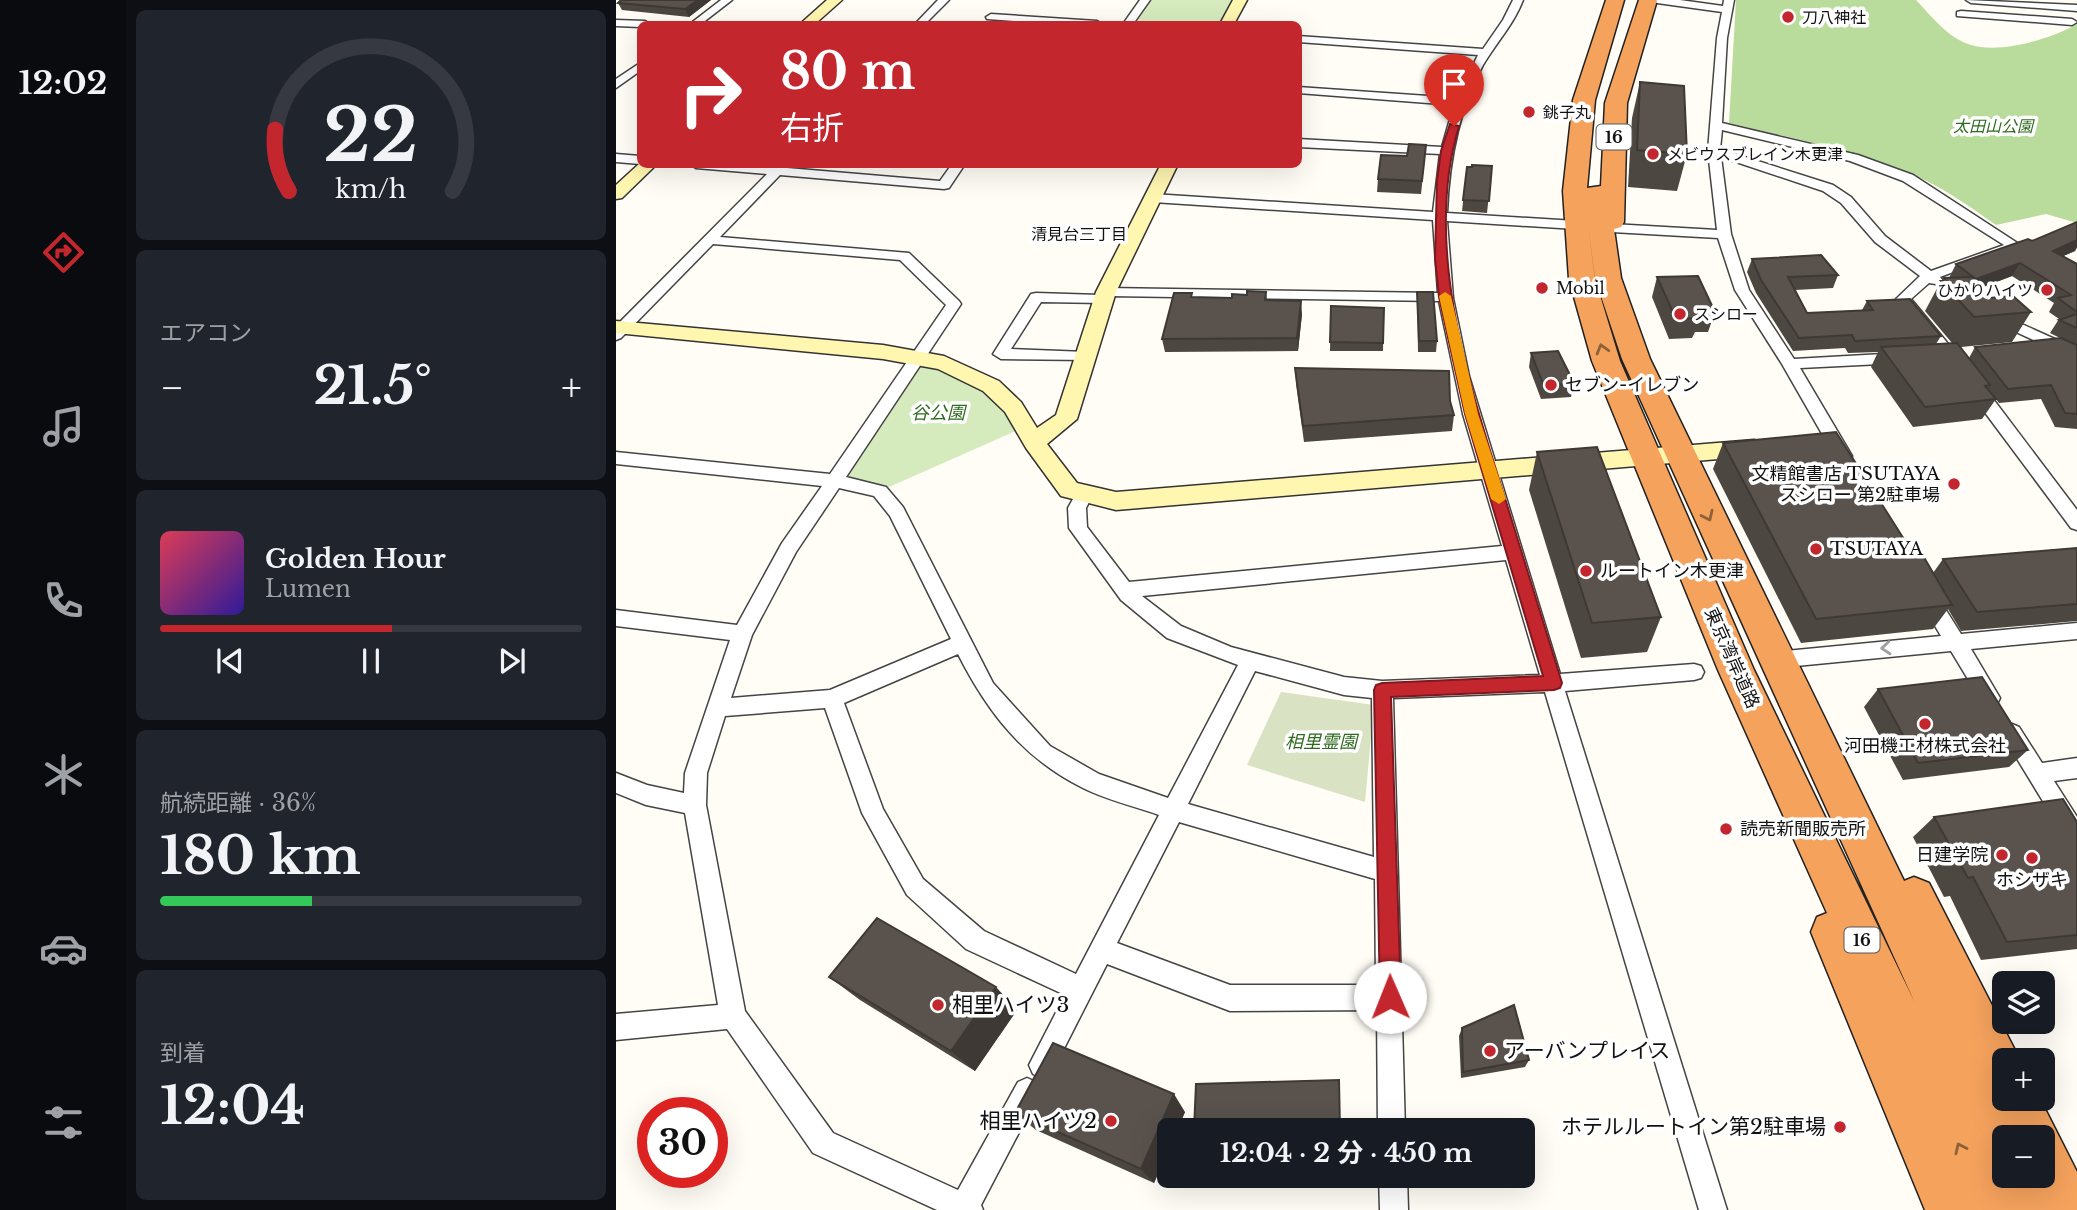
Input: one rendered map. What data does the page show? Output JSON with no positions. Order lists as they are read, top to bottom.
{
  "streets": {
    "highway": ["16", "東京湾岸道路"]
  },
  "crossings": [
    ["16", "東京湾岸道路"]
  ],
  "districts": ["清見台三丁目"],
  "parks": ["太田山公園", "谷公園", "相里霊園"],
  "places": [
    "刀八神社",
    "銚子丸",
    "メビウスブレイン木更津",
    "Mobil",
    "ひかりハイツ",
    "スシロー",
    "セブン-イレブン",
    "文精館書店 TSUTAYA スシロー 第2駐車場",
    "TSUTAYA",
    "ルートイン木更津",
    "河田機工材株式会社",
    "読売新聞販売所",
    "日建学院",
    "ホシザキ",
    "相里ハイツ3",
    "アーバンプレイス",
    "相里ハイツ2",
    "ホテルルートイン第2駐車場"
  ],
  "page": {
    "tabs": "12:02",
    "turn": ["80 m", "右折"],
    "tile": [
      "エアコン",
      ["航続距離 · 36%", "180 km"],
      ["到着", "12:04"]
    ],
    "heat": ["−", "21.5°", "+"],
    "song": ["Golden Hour", "Lumen"],
    "map_buttons": ["+", "−"],
    "limit": "30",
    "trip": "12:04 · 2 分 · 450 m",
    "gauge": ["22", "km/h"]
  }
}
